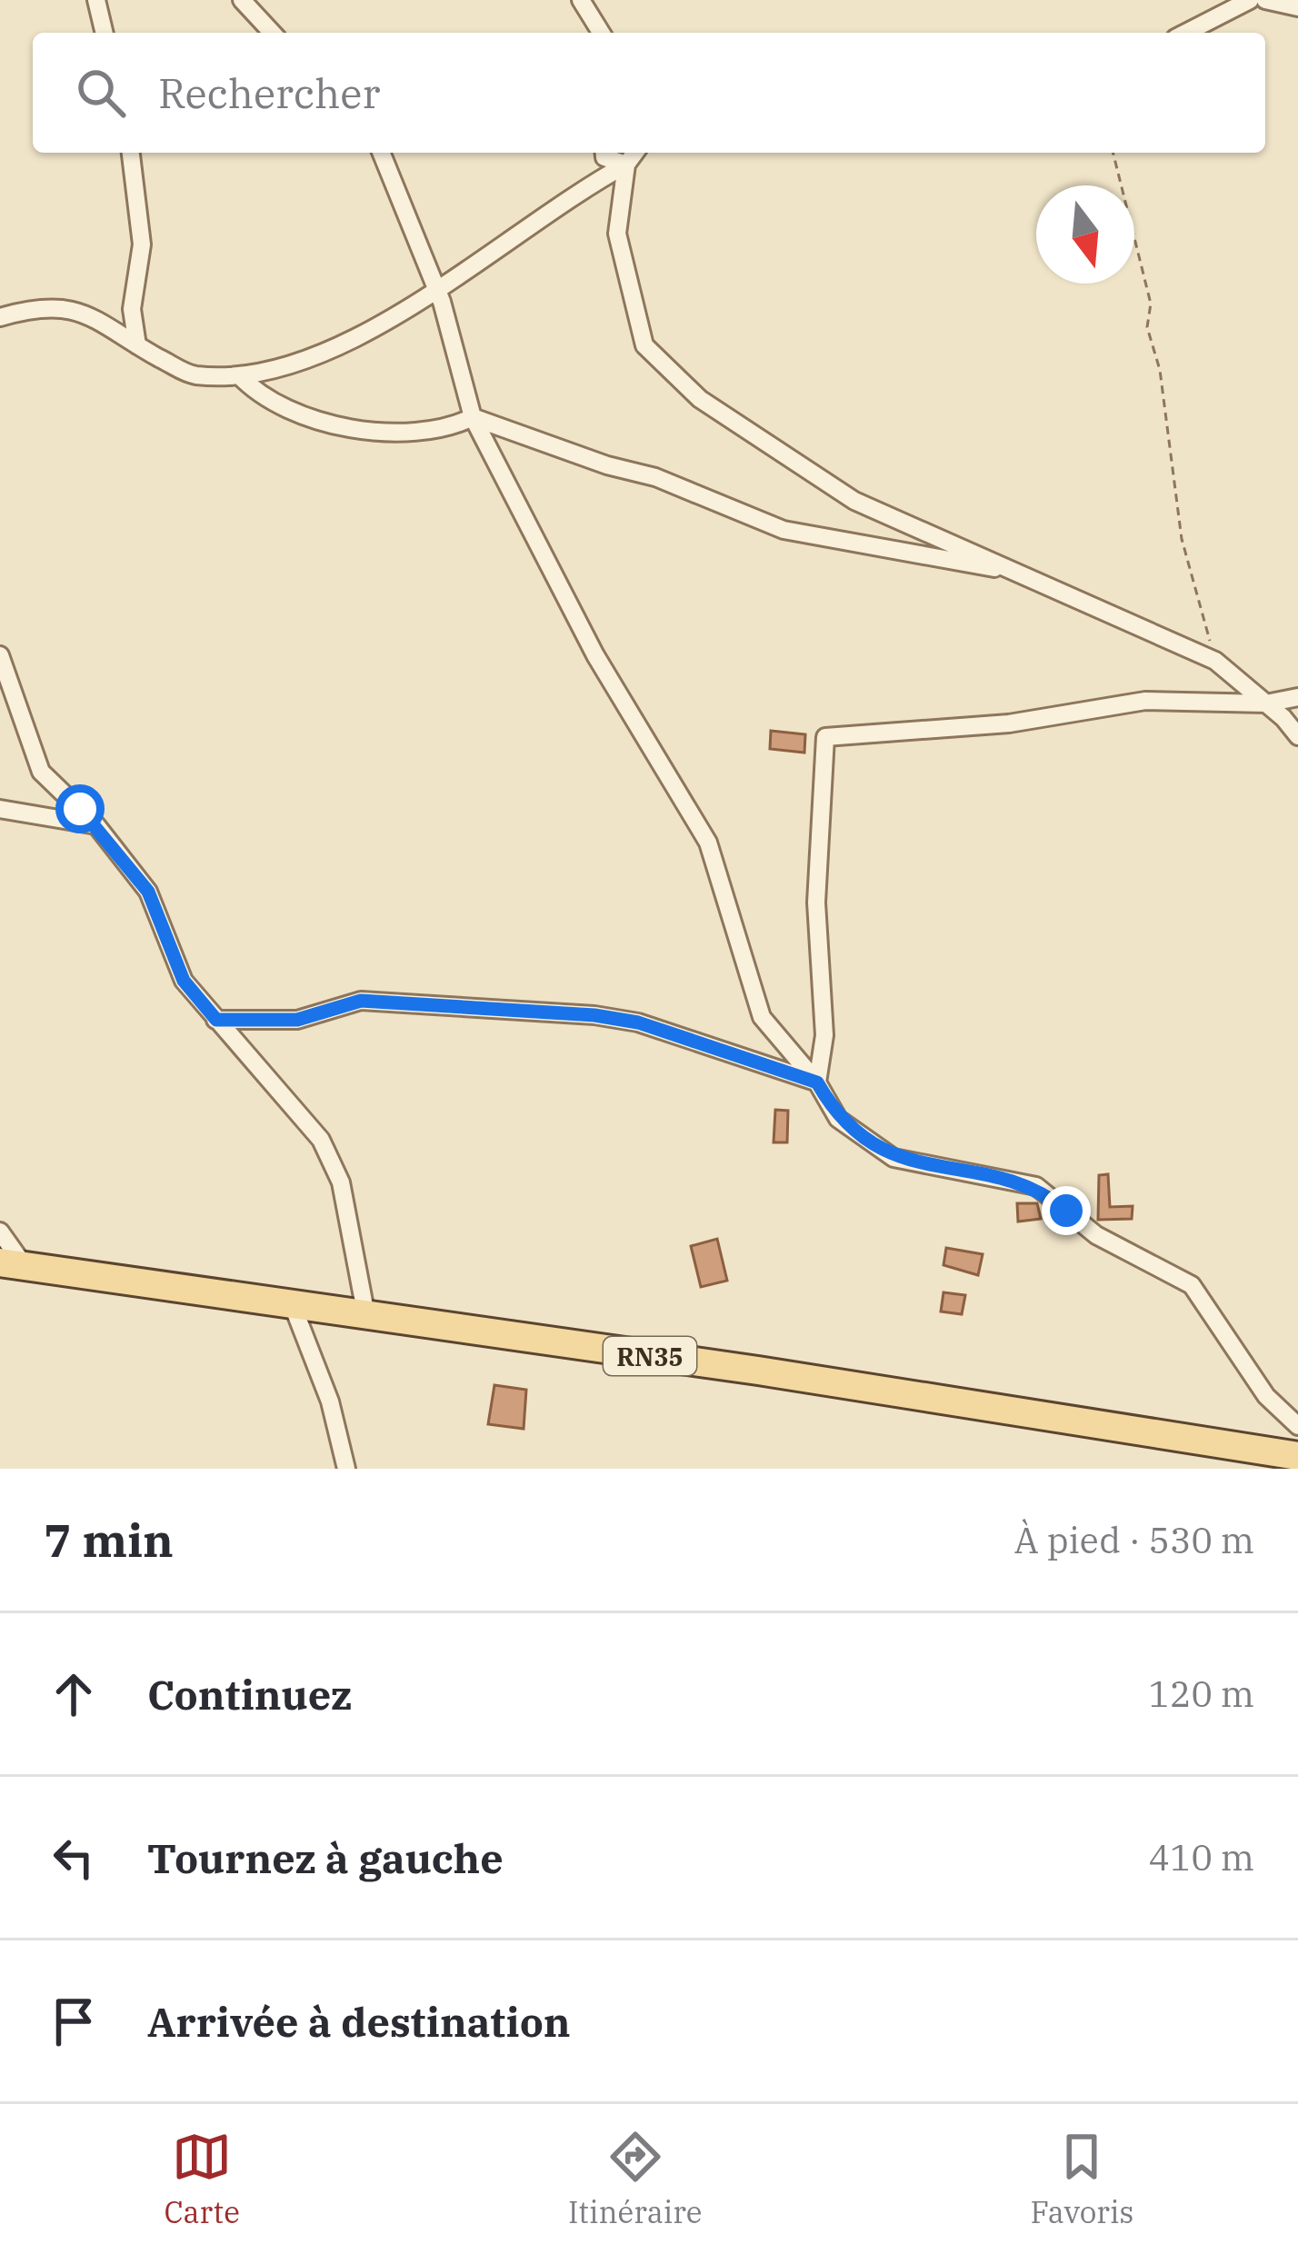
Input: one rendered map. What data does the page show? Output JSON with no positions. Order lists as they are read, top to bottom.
{
  "streets": {
    "main road": ["RN35"]
  },
  "north": "bottom",
  "page": {
    "search": "Rechercher",
    "heading": ["7 min", "À pied · 530 m"],
    "list": [
      ["Continuez", "120 m"],
      ["Tournez à gauche", "410 m"],
      "Arrivée à destination"
    ],
    "nav": ["Carte", "Itinéraire", "Favoris"]
  }
}
